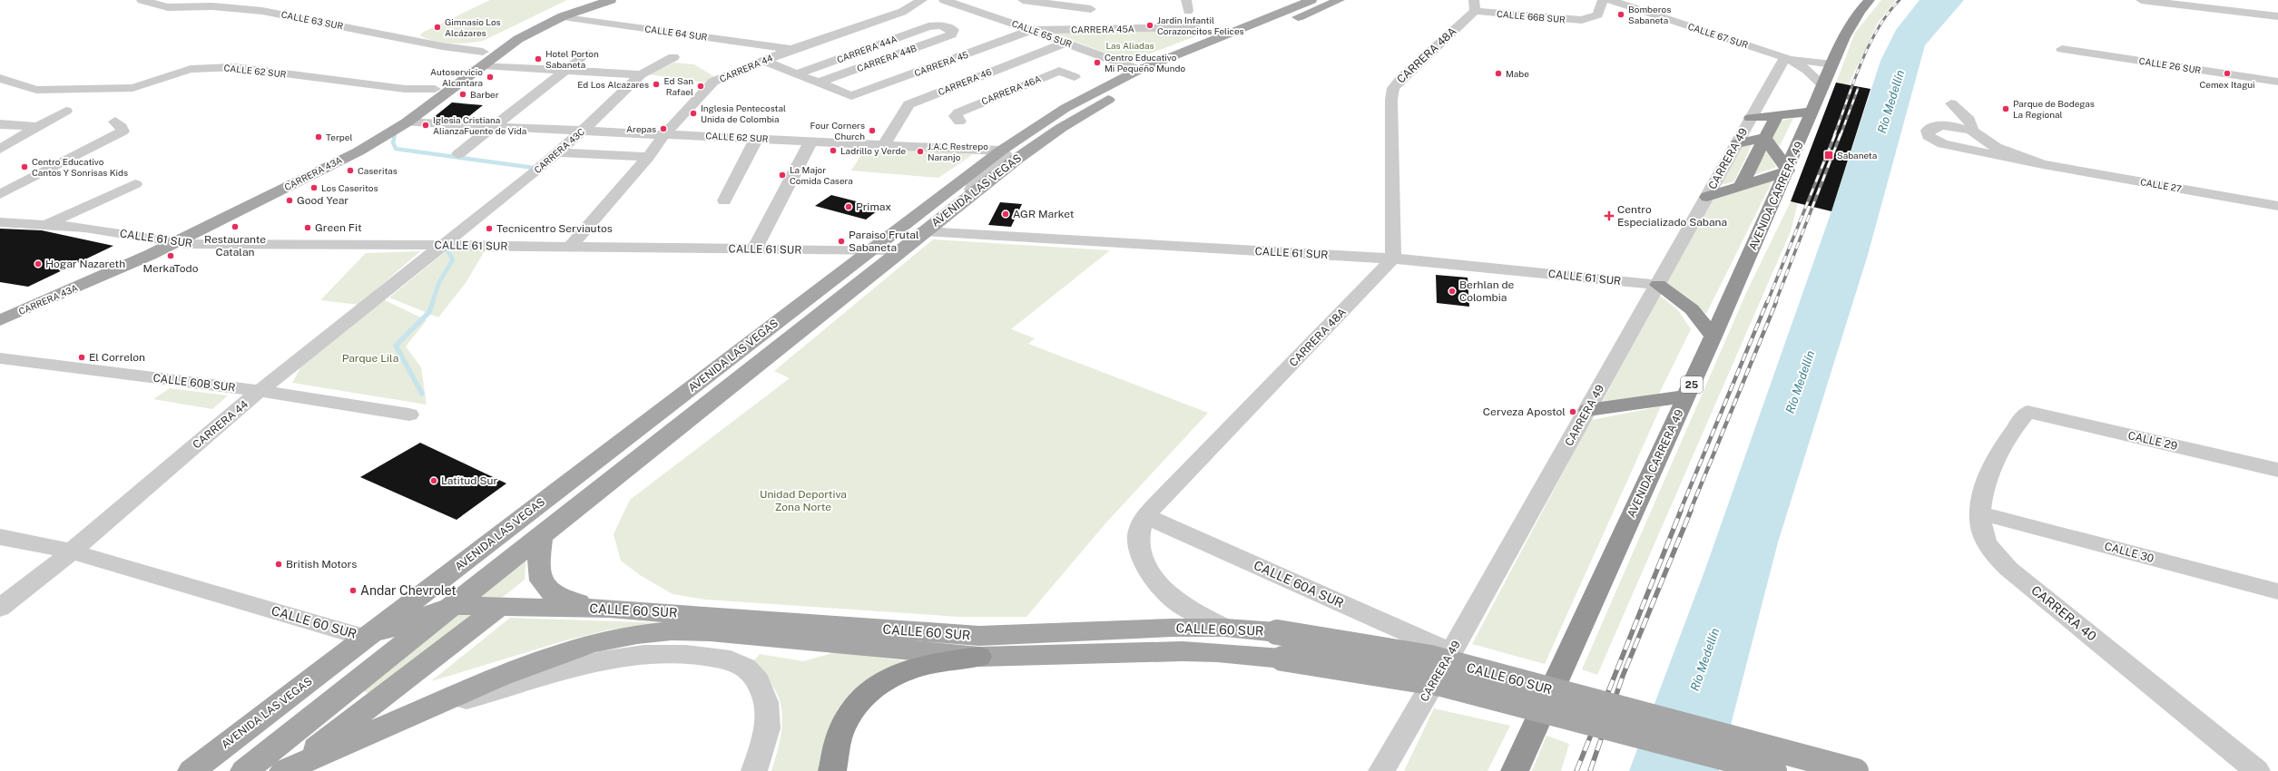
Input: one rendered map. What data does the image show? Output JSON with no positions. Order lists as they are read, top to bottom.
{
  "streets": {
    "highway": ["AVENIDA CARRERA 49", "25"],
    "main road": ["CARRERA 43A", "AVENIDA LAS VEGAS", "CALLE 60 SUR"],
    "street": [
      "CALLE 66B SUR",
      "CALLE 63 SUR",
      "CARRERA 45A",
      "CALLE 64 SUR",
      "CALLE 65 SUR",
      "CALLE 67 SUR",
      "CARRERA 44A",
      "CARRERA 48A",
      "CARRERA 44B",
      "CARRERA 45",
      "CALLE 26 SUR",
      "CARRERA 44",
      "CALLE 62 SUR",
      "CARRERA 46",
      "CARRERA 46A",
      "CARRERA 43C",
      "CARRERA 49",
      "CALLE 27",
      "CALLE 61 SUR",
      "CALLE 60B SUR",
      "CALLE 29",
      "CALLE 30",
      "CALLE 60A SUR",
      "CARRERA 40"
    ]
  },
  "crossings": [
    ["CALLE 66B SUR", "CARRERA 48A"],
    ["CALLE 63 SUR", "CARRERA 43C"],
    ["CALLE 63 SUR", "CARRERA 43A"],
    ["CARRERA 45A", "CALLE 65 SUR"],
    ["CARRERA 45A", "CARRERA 45"],
    ["CALLE 64 SUR", "CARRERA 44"],
    ["CALLE 64 SUR", "CARRERA 43A"],
    ["CALLE 65 SUR", "CARRERA 45"],
    ["CALLE 65 SUR", "CARRERA 46"],
    ["CALLE 65 SUR", "AVENIDA LAS VEGAS"],
    ["CALLE 67 SUR", "CARRERA 49"],
    ["CALLE 67 SUR", "AVENIDA CARRERA 49"],
    ["CARRERA 44A", "CARRERA 44B"],
    ["CARRERA 48A", "CALLE 61 SUR"],
    ["CARRERA 48A", "CALLE 60A SUR"],
    ["CARRERA 48A", "CALLE 60 SUR"],
    ["CARRERA 44B", "CARRERA 45"],
    ["CARRERA 44", "CALLE 62 SUR"],
    ["CARRERA 44", "CARRERA 43C"],
    ["CARRERA 44", "CALLE 61 SUR"],
    ["CARRERA 44", "CALLE 60B SUR"],
    ["CARRERA 44", "CALLE 60 SUR"],
    ["CALLE 62 SUR", "CARRERA 46"],
    ["CALLE 62 SUR", "CARRERA 43C"],
    ["CALLE 62 SUR", "CARRERA 43A"],
    ["CALLE 62 SUR", "AVENIDA LAS VEGAS"],
    ["CARRERA 43C", "CALLE 61 SUR"],
    ["CARRERA 49", "CALLE 61 SUR"],
    ["CARRERA 49", "CALLE 60A SUR"],
    ["CARRERA 43A", "CALLE 61 SUR"],
    ["AVENIDA LAS VEGAS", "CALLE 61 SUR"],
    ["AVENIDA LAS VEGAS", "CALLE 60 SUR"],
    ["CALLE 29", "CARRERA 40"],
    ["CALLE 30", "CARRERA 40"]
  ],
  "water": ["Río Medellín"],
  "parks": ["Las Aliadas", "Parque Lila", "Unidad Deportiva Zona Norte"],
  "places": {
    "other": [
      "Bomberos Sabaneta",
      "Jardin Infantil Corazoncitos Felices",
      "Gimnasio Los Alcázares",
      "Hotel Porton Sabaneta",
      "Centro Educativo Mi Pequeño Mundo",
      "Mabe",
      "Cemex Itagui",
      "Autoservicio Alcantara",
      "Ed Los Alcazares",
      "Ed San Rafael",
      "Barber",
      "Parque de Bodegas La Regional",
      "Inglesia Pentecostal Unida de Colombia",
      "Iglesia Cristiana AlianzaFuente de Vida",
      "Arepas",
      "Four Corners Church",
      "Terpel",
      "Ladrillo y Verde",
      "J.A.C Restrepo Naranjo",
      "Centro Educativo Cantos Y Sonrisas Kids",
      "Caseritas",
      "La Major Comida Casera",
      "Los Caseritos",
      "Good Year",
      "Primax",
      "AGR Market",
      "Restaurante Catalan",
      "Green Fit",
      "Tecnicentro Serviautos",
      "Paraiso Frutal Sabaneta",
      "MerkaTodo",
      "Hogar Nazareth",
      "Berhlan de Colombia",
      "El Correlon",
      "Cerveza Apostol",
      "Latitud Sur",
      "British Motors",
      "Andar Chevrolet"
    ],
    "transit": ["Sabaneta"],
    "health": ["Centro Especializado Sabana"]
  }
}
